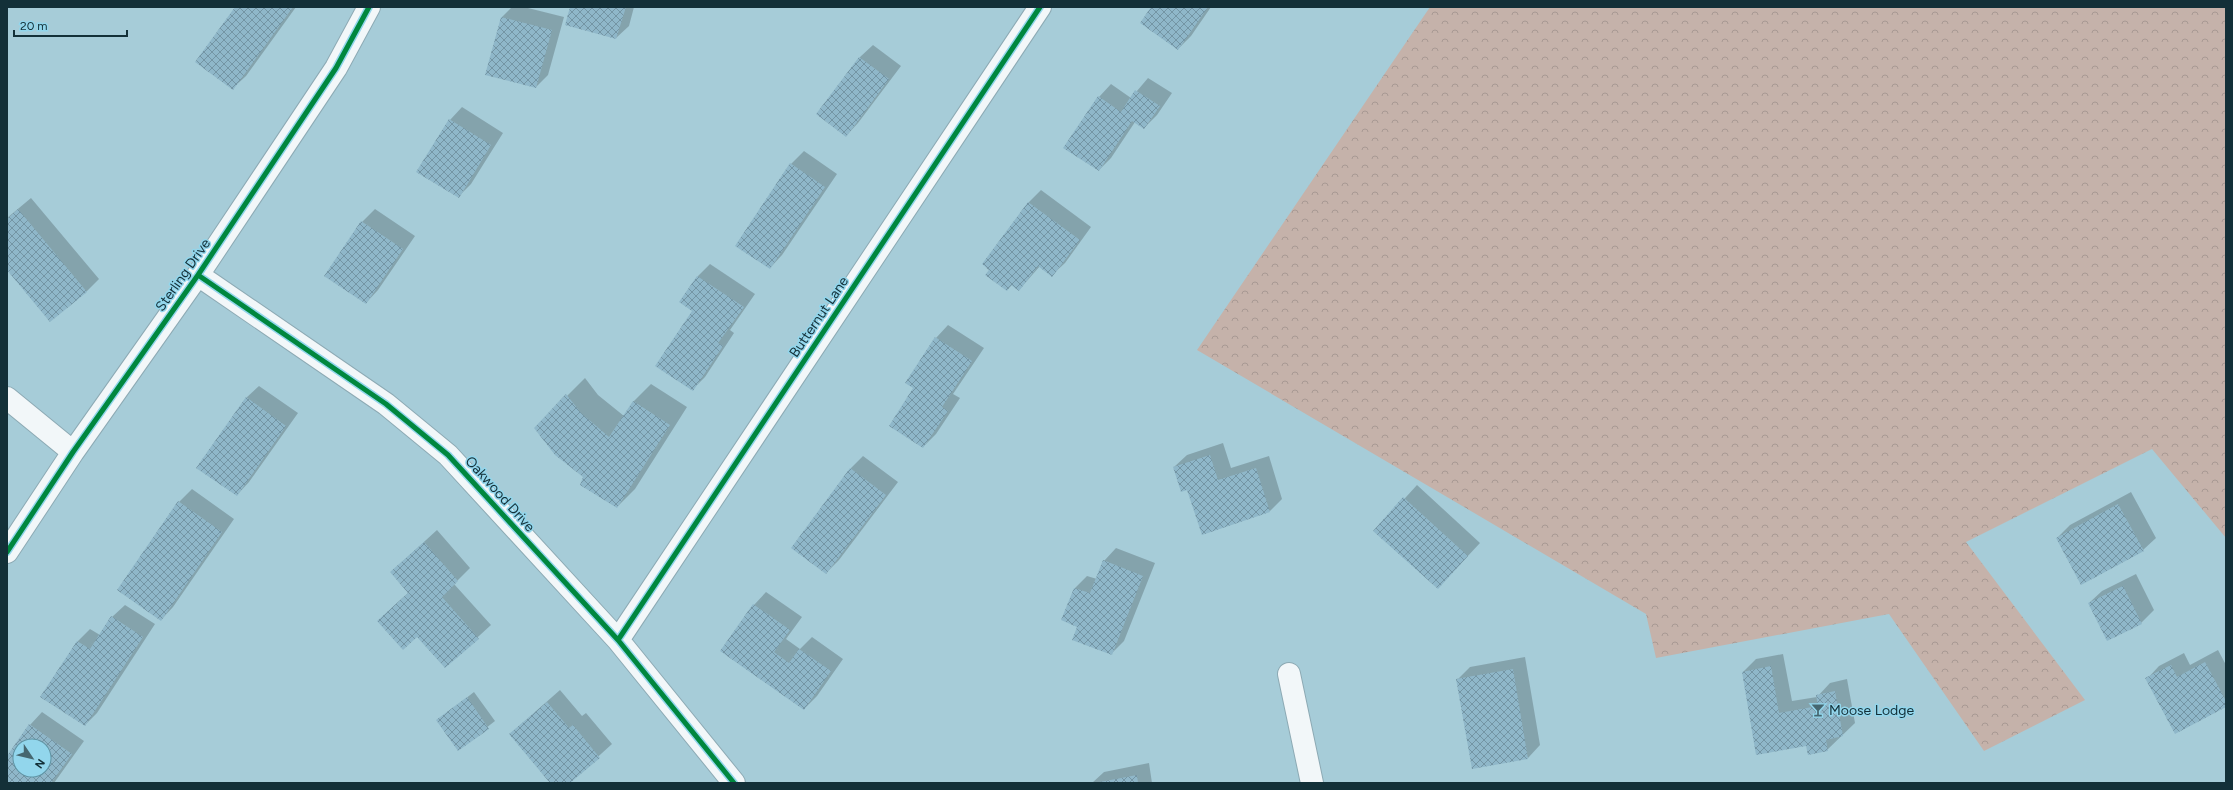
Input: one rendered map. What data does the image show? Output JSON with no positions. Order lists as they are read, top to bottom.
{
  "streets": {
    "street": ["Sterling Drive", "Butternut Lane", "Oakwood Drive"]
  },
  "crossings": [
    ["Sterling Drive", "Oakwood Drive"],
    ["Butternut Lane", "Oakwood Drive"]
  ],
  "places": {
    "bar": ["Moose Lodge"]
  },
  "scale_bar": "20 m",
  "north": "bottom right"
}
